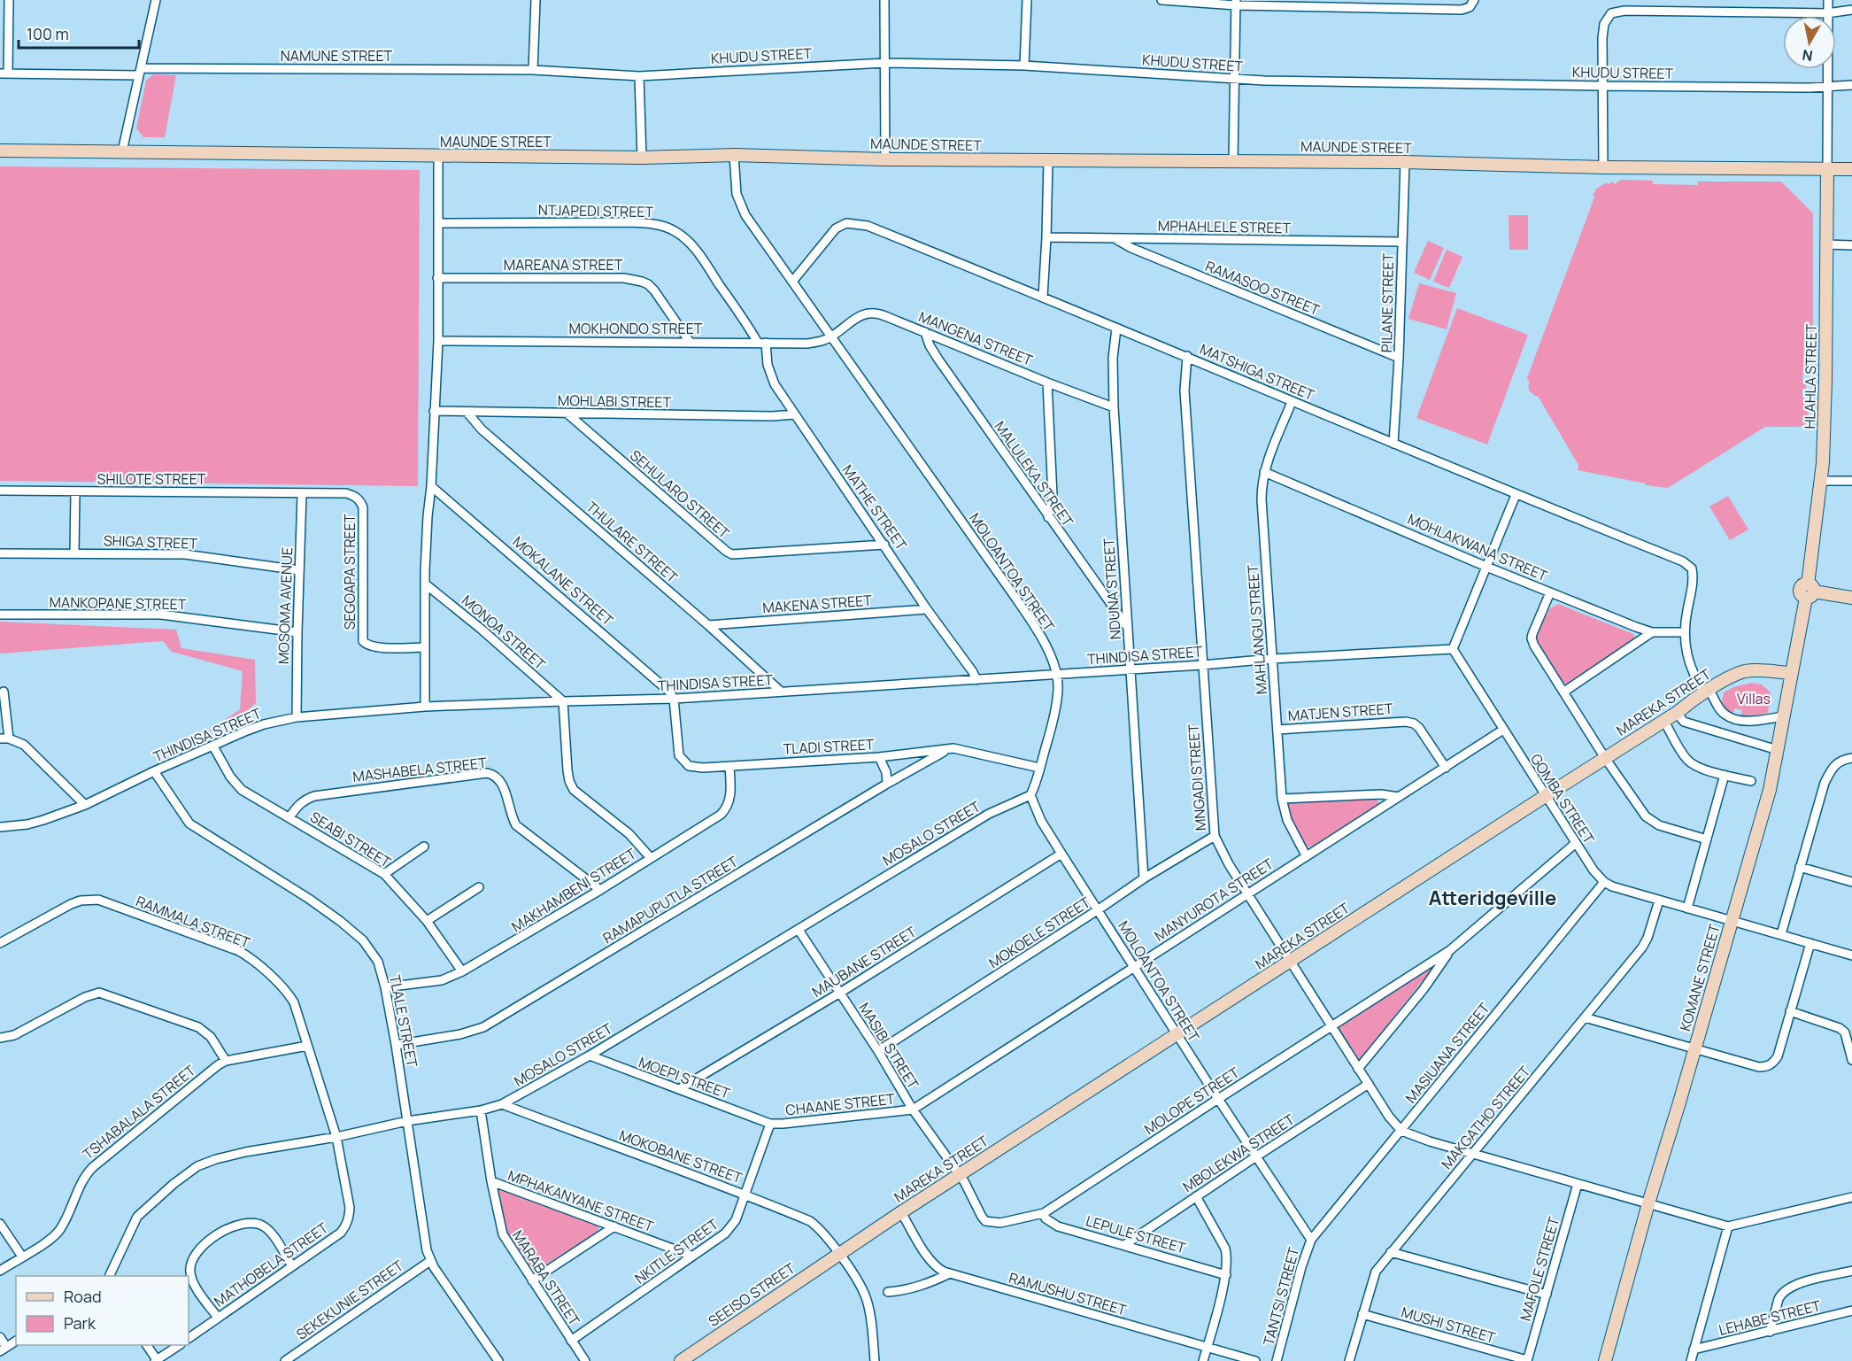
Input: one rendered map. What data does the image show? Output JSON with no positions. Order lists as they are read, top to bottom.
{
  "streets": {
    "street": [
      "NAMUNE STREET",
      "KHUDU STREET",
      "MAUNDE STREET",
      "NTJAPEDI STREET",
      "MPHAHLELE STREET",
      "MAREANA STREET",
      "RAMASOO STREET",
      "PILANE STREET",
      "MOKHONDO STREET",
      "MANGENA STREET",
      "MATSHIGA STREET",
      "HLAHLA STREET",
      "MOHLABI STREET",
      "MALULEKA STREET",
      "SHILOTE STREET",
      "SEHULARO STREET",
      "MATHE STREET",
      "SHIGA STREET",
      "THULARE STREET",
      "MOHLAKWANA STREET",
      "SEGOAPA STREET",
      "MOLOANTOA STREET",
      "MOKALANE STREET",
      "NDUNA STREET",
      "MANKOPANE STREET",
      "MAKENA STREET",
      "MOSOMA AVENUE",
      "MAHLANGU STREET",
      "MONOA STREET",
      "THINDISA STREET",
      "MAREKA STREET",
      "MATJEN STREET",
      "TLADI STREET",
      "MASHABELA STREET",
      "MNGADI STREET",
      "GOMBA STREET",
      "MOSALO STREET",
      "SEABI STREET",
      "MAKHAMBENI STREET",
      "RAMAPUPUTLA STREET",
      "MANYUROTA STREET",
      "RAMMALA STREET",
      "MOKOELE STREET",
      "MAUBANE STREET",
      "KOMANE STREET",
      "TLALE STREET",
      "MASIBI STREET",
      "MASIUANA STREET",
      "MOEPI STREET",
      "MOLOPE STREET",
      "CHAANE STREET",
      "TSHABALALA STREET",
      "MAKGATHO STREET",
      "MBOLEKWA STREET",
      "MOKOBANE STREET",
      "MPHAKANYANE STREET",
      "LEPULE STREET",
      "NKITLE STREET",
      "MATHOBELA STREET",
      "MAFOLE STREET",
      "MARABA STREET",
      "RAMUSHU STREET",
      "SEEISO STREET",
      "TANTSI STREET",
      "SEKEKUNIE STREET",
      "LEHABE STREET",
      "MUSHI STREET"
    ]
  },
  "crossings": [
    ["NAMUNE STREET", "KHUDU STREET"],
    ["MAUNDE STREET", "PILANE STREET"],
    ["MAUNDE STREET", "HLAHLA STREET"],
    ["MAUNDE STREET", "MOLOANTOA STREET"],
    ["NTJAPEDI STREET", "MOKHONDO STREET"],
    ["NTJAPEDI STREET", "MATHE STREET"],
    ["MPHAHLELE STREET", "RAMASOO STREET"],
    ["MPHAHLELE STREET", "PILANE STREET"],
    ["MAREANA STREET", "MOKHONDO STREET"],
    ["RAMASOO STREET", "PILANE STREET"],
    ["PILANE STREET", "MATSHIGA STREET"],
    ["MOKHONDO STREET", "MANGENA STREET"],
    ["MOKHONDO STREET", "MATHE STREET"],
    ["MOKHONDO STREET", "MOLOANTOA STREET"],
    ["MANGENA STREET", "MALULEKA STREET"],
    ["MANGENA STREET", "MOLOANTOA STREET"],
    ["MANGENA STREET", "NDUNA STREET"],
    ["MATSHIGA STREET", "MOHLAKWANA STREET"],
    ["MATSHIGA STREET", "MOLOANTOA STREET"],
    ["MATSHIGA STREET", "NDUNA STREET"],
    ["MATSHIGA STREET", "MAHLANGU STREET"],
    ["MATSHIGA STREET", "MAREKA STREET"],
    ["MATSHIGA STREET", "MNGADI STREET"],
    ["MATSHIGA STREET", "KOMANE STREET"],
    ["HLAHLA STREET", "KOMANE STREET"],
    ["MOHLABI STREET", "SEHULARO STREET"],
    ["MOHLABI STREET", "MATHE STREET"],
    ["MOHLABI STREET", "THULARE STREET"],
    ["MALULEKA STREET", "NDUNA STREET"],
    ["SHILOTE STREET", "SEGOAPA STREET"],
    ["SHILOTE STREET", "MOSOMA AVENUE"],
    ["SEHULARO STREET", "MATHE STREET"],
    ["MATHE STREET", "MAKENA STREET"],
    ["MATHE STREET", "THINDISA STREET"],
    ["SHIGA STREET", "MOSOMA AVENUE"],
    ["THULARE STREET", "MAKENA STREET"],
    ["THULARE STREET", "THINDISA STREET"],
    ["MOHLAKWANA STREET", "MAHLANGU STREET"],
    ["SEGOAPA STREET", "MOSOMA AVENUE"],
    ["MOLOANTOA STREET", "THINDISA STREET"],
    ["MOLOANTOA STREET", "MAREKA STREET"],
    ["MOLOANTOA STREET", "TLADI STREET"],
    ["MOLOANTOA STREET", "MOSALO STREET"],
    ["MOLOANTOA STREET", "MANYUROTA STREET"],
    ["MOLOANTOA STREET", "MOKOELE STREET"],
    ["MOLOANTOA STREET", "MAUBANE STREET"],
    ["MOLOANTOA STREET", "MASIUANA STREET"],
    ["MOLOANTOA STREET", "MOLOPE STREET"],
    ["MOLOANTOA STREET", "MBOLEKWA STREET"],
    ["MOLOANTOA STREET", "TANTSI STREET"],
    ["MOKALANE STREET", "THINDISA STREET"],
    ["MOKALANE STREET", "TLADI STREET"],
    ["NDUNA STREET", "THINDISA STREET"],
    ["NDUNA STREET", "MOKOELE STREET"],
    ["MANKOPANE STREET", "MOSOMA AVENUE"],
    ["MOSOMA AVENUE", "THINDISA STREET"],
    ["MAHLANGU STREET", "THINDISA STREET"],
    ["MAHLANGU STREET", "MATJEN STREET"],
    ["MAHLANGU STREET", "MANYUROTA STREET"],
    ["MONOA STREET", "THINDISA STREET"],
    ["THINDISA STREET", "TLADI STREET"],
    ["THINDISA STREET", "MNGADI STREET"],
    ["THINDISA STREET", "GOMBA STREET"],
    ["THINDISA STREET", "SEABI STREET"],
    ["THINDISA STREET", "TLALE STREET"],
    ["MAREKA STREET", "MNGADI STREET"],
    ["MAREKA STREET", "GOMBA STREET"],
    ["MAREKA STREET", "KOMANE STREET"],
    ["MAREKA STREET", "MASIBI STREET"],
    ["MAREKA STREET", "MOLOPE STREET"],
    ["MAREKA STREET", "MOKOBANE STREET"],
    ["MAREKA STREET", "RAMUSHU STREET"],
    ["MAREKA STREET", "SEEISO STREET"],
    ["MATJEN STREET", "MANYUROTA STREET"],
    ["TLADI STREET", "MAKHAMBENI STREET"],
    ["TLADI STREET", "RAMAPUPUTLA STREET"],
    ["MASHABELA STREET", "SEABI STREET"],
    ["MASHABELA STREET", "MAKHAMBENI STREET"],
    ["MNGADI STREET", "MANYUROTA STREET"],
    ["MNGADI STREET", "MOKOELE STREET"],
    ["MNGADI STREET", "MASIUANA STREET"],
    ["MNGADI STREET", "MOLOPE STREET"],
    ["MNGADI STREET", "MBOLEKWA STREET"],
    ["GOMBA STREET", "MANYUROTA STREET"],
    ["GOMBA STREET", "MASIUANA STREET"],
    ["GOMBA STREET", "MOLOPE STREET"],
    ["MOSALO STREET", "RAMMALA STREET"],
    ["MOSALO STREET", "TLALE STREET"],
    ["MOSALO STREET", "MASIBI STREET"],
    ["MOSALO STREET", "MOEPI STREET"],
    ["MOSALO STREET", "MOKOBANE STREET"],
    ["MOSALO STREET", "MATHOBELA STREET"],
    ["MOSALO STREET", "MARABA STREET"],
    ["SEABI STREET", "MAKHAMBENI STREET"],
    ["MAKHAMBENI STREET", "TLALE STREET"],
    ["RAMAPUPUTLA STREET", "TLALE STREET"],
    ["MANYUROTA STREET", "MASIBI STREET"],
    ["MANYUROTA STREET", "CHAANE STREET"],
    ["RAMMALA STREET", "TSHABALALA STREET"],
    ["RAMMALA STREET", "MATHOBELA STREET"],
    ["MOKOELE STREET", "MASIBI STREET"],
    ["MAUBANE STREET", "MASIBI STREET"],
    ["MAUBANE STREET", "MOEPI STREET"],
    ["TLALE STREET", "SEKEKUNIE STREET"],
    ["MASIBI STREET", "MOLOPE STREET"],
    ["MASIBI STREET", "CHAANE STREET"],
    ["MASIUANA STREET", "TANTSI STREET"],
    ["MOEPI STREET", "CHAANE STREET"],
    ["MOEPI STREET", "NKITLE STREET"],
    ["MOLOPE STREET", "LEPULE STREET"],
    ["CHAANE STREET", "NKITLE STREET"],
    ["MAKGATHO STREET", "MUSHI STREET"],
    ["MBOLEKWA STREET", "LEPULE STREET"],
    ["MOKOBANE STREET", "NKITLE STREET"],
    ["MOKOBANE STREET", "SEEISO STREET"],
    ["MPHAKANYANE STREET", "NKITLE STREET"],
    ["MPHAKANYANE STREET", "MARABA STREET"],
    ["NKITLE STREET", "MARABA STREET"],
    ["MAFOLE STREET", "MUSHI STREET"]
  ],
  "districts": ["Atteridgeville"],
  "parks": ["Villas"],
  "legend": ["Road", "Park"],
  "scale_bar": "100 m",
  "north": "bottom"
}
